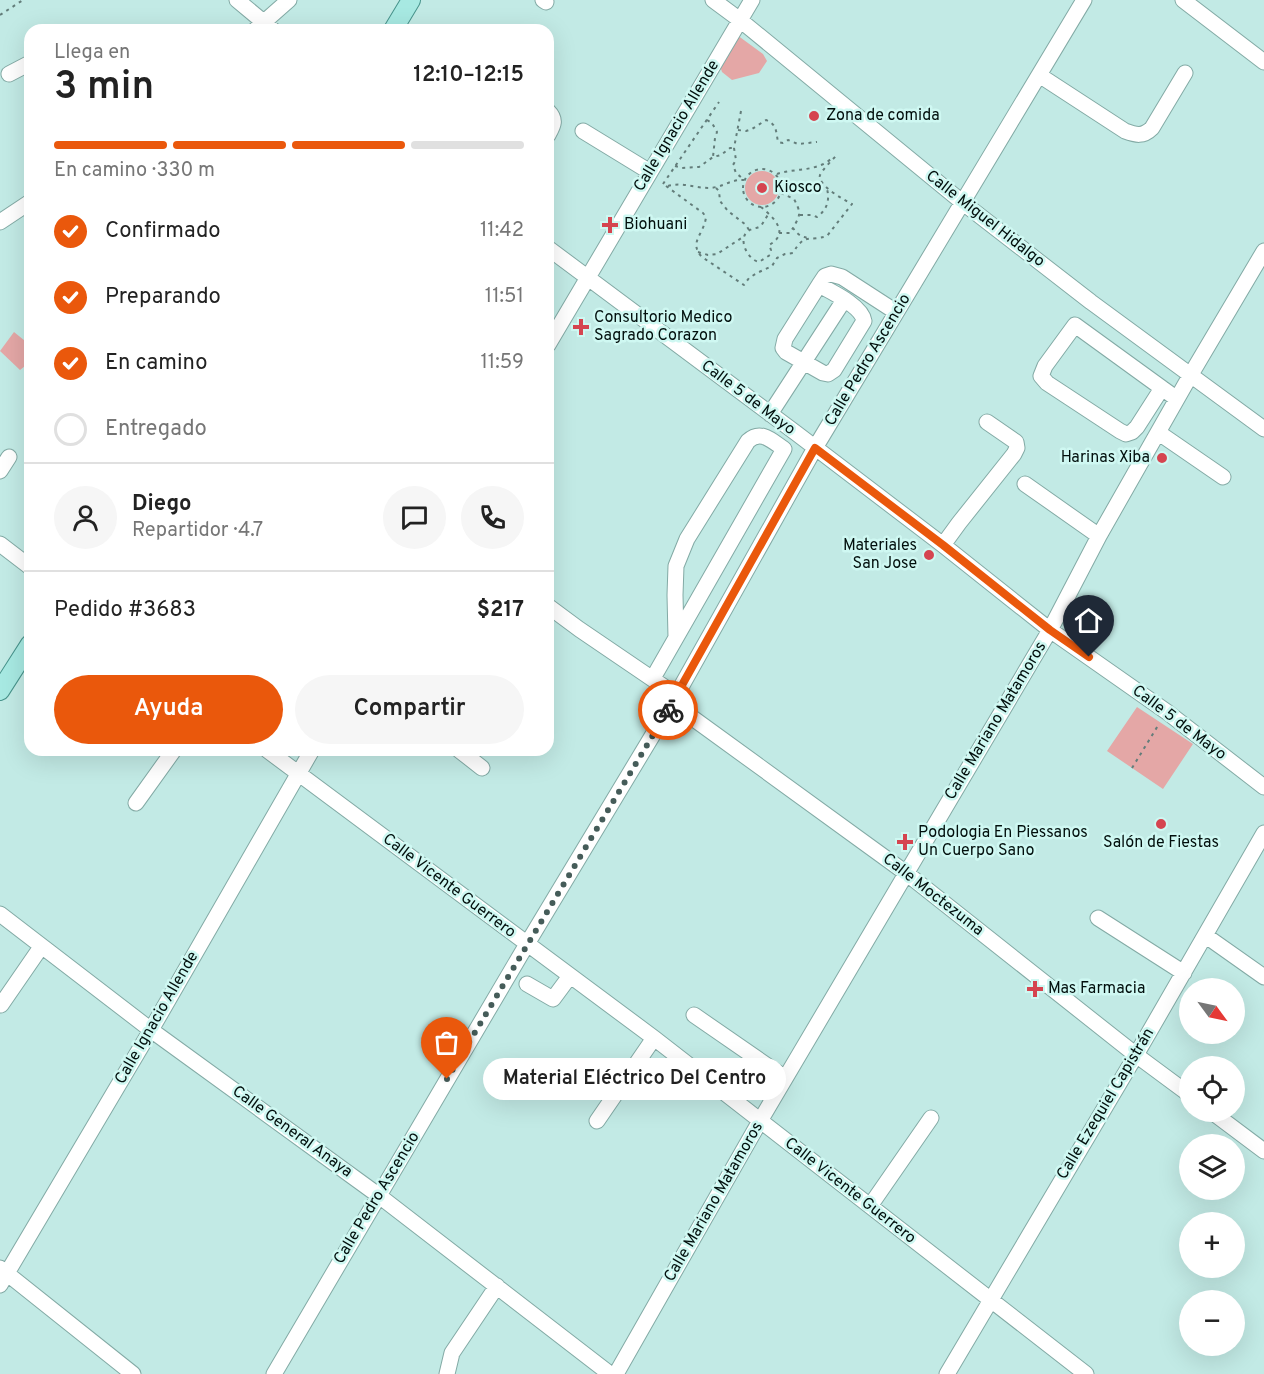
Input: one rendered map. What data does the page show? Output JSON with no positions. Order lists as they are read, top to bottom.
{
  "streets": {
    "street": [
      "Calle Ignacio Allende",
      "Calle Miguel Hidalgo",
      "Calle Pedro Ascencio",
      "Calle 5 de Mayo",
      "Calle Mariano Matamoros",
      "Calle Vicente Guerrero",
      "Calle Moctezuma",
      "Calle Ezequiel Capistrán",
      "Calle General Anaya"
    ]
  },
  "crossings": [
    ["Calle Ignacio Allende", "Calle Miguel Hidalgo"],
    ["Calle Ignacio Allende", "Calle 5 de Mayo"],
    ["Calle Ignacio Allende", "Calle Vicente Guerrero"],
    ["Calle Ignacio Allende", "Calle General Anaya"],
    ["Calle Miguel Hidalgo", "Calle Pedro Ascencio"],
    ["Calle Miguel Hidalgo", "Calle Mariano Matamoros"],
    ["Calle Pedro Ascencio", "Calle 5 de Mayo"],
    ["Calle Pedro Ascencio", "Calle Vicente Guerrero"],
    ["Calle Pedro Ascencio", "Calle Moctezuma"],
    ["Calle Pedro Ascencio", "Calle General Anaya"],
    ["Calle 5 de Mayo", "Calle Mariano Matamoros"],
    ["Calle Mariano Matamoros", "Calle Vicente Guerrero"],
    ["Calle Mariano Matamoros", "Calle Moctezuma"],
    ["Calle Vicente Guerrero", "Calle Ezequiel Capistrán"],
    ["Calle Moctezuma", "Calle Ezequiel Capistrán"]
  ],
  "places": {
    "other": [
      "Zona de comida",
      "Kiosco",
      "Harinas Xiba",
      "Materiales San Jose",
      "Salón de Fiestas",
      "Material Eléctrico Del Centro"
    ],
    "health": [
      "Biohuani",
      "Consultorio Medico Sagrado Corazon",
      "Podologia En Piessanos Un Cuerpo Sano",
      "Mas Farmacia"
    ]
  },
  "north": "bottom right",
  "page": {
    "heading": ["3 min", "Llega en", "12:10–12:15"],
    "panel": [
      "Diego",
      "Repartidor · 4.7",
      "Pedido #3683",
      "$217"
    ],
    "bar": "En camino · 330 m",
    "list": [
      ["Confirmado", "11:42"],
      ["Preparando", "11:51"],
      ["En camino", "11:59"],
      "Entregado"
    ],
    "buttons": ["Ayuda", "Compartir"],
    "map_buttons": ["+", "−"],
    "bubble": "Material Eléctrico Del Centro"
  }
}
